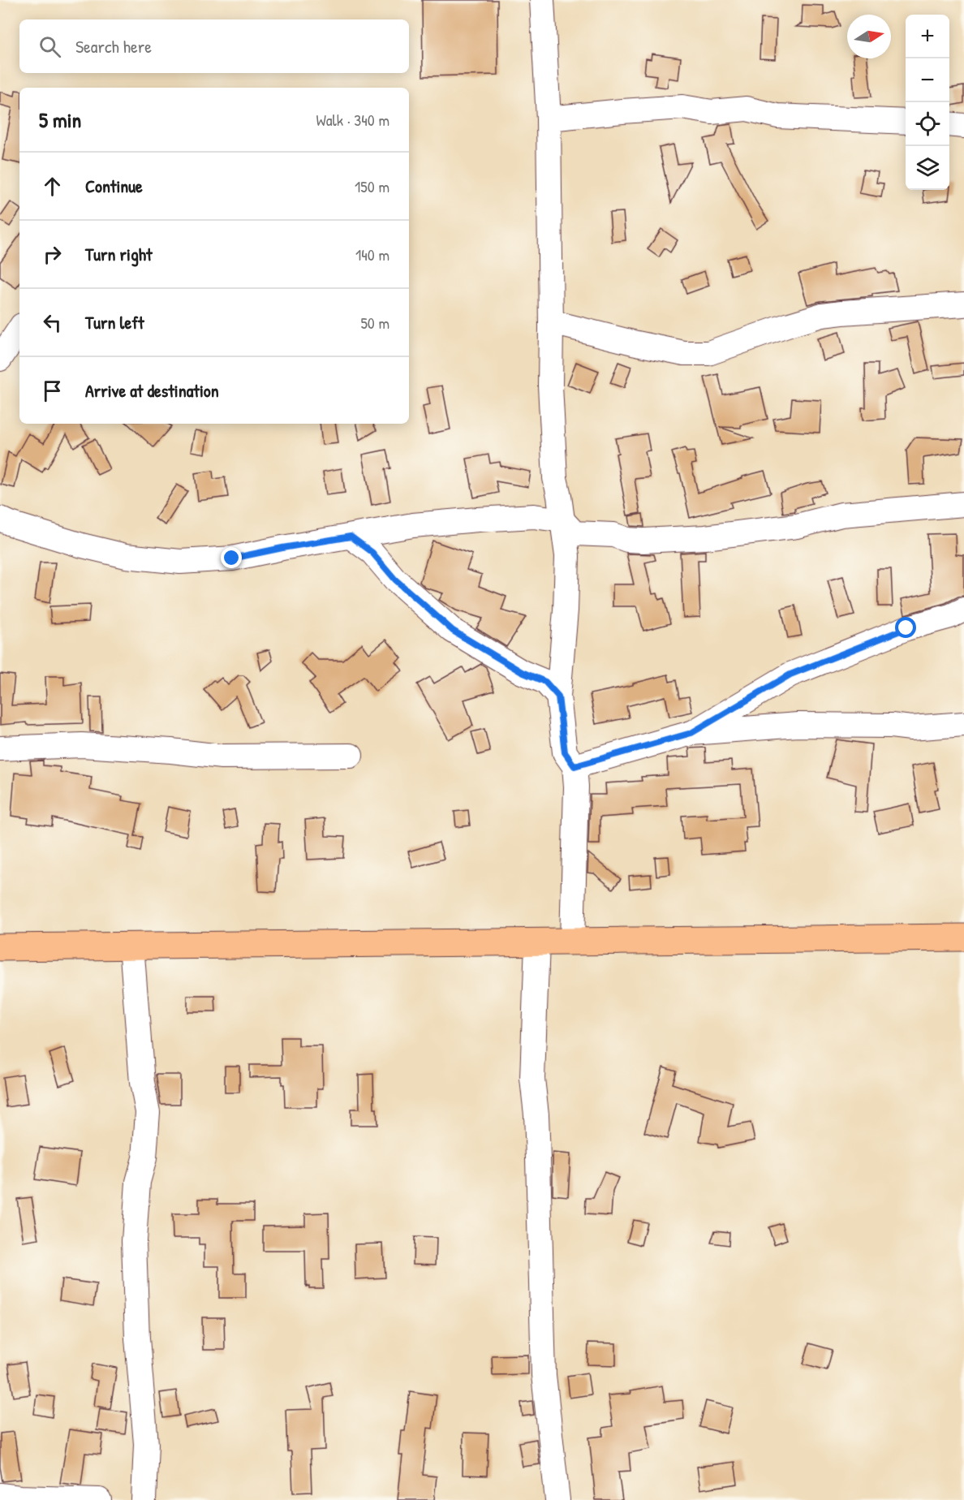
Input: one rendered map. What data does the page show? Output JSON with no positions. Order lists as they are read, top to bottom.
{
  "north": "right",
  "page": {
    "map_buttons": ["+", "−"],
    "search": "Search here",
    "heading": ["5 min", "Walk · 340 m"],
    "list": [
      ["Continue", "150 m"],
      ["Turn right", "140 m"],
      ["Turn left", "50 m"],
      "Arrive at destination"
    ]
  }
}
